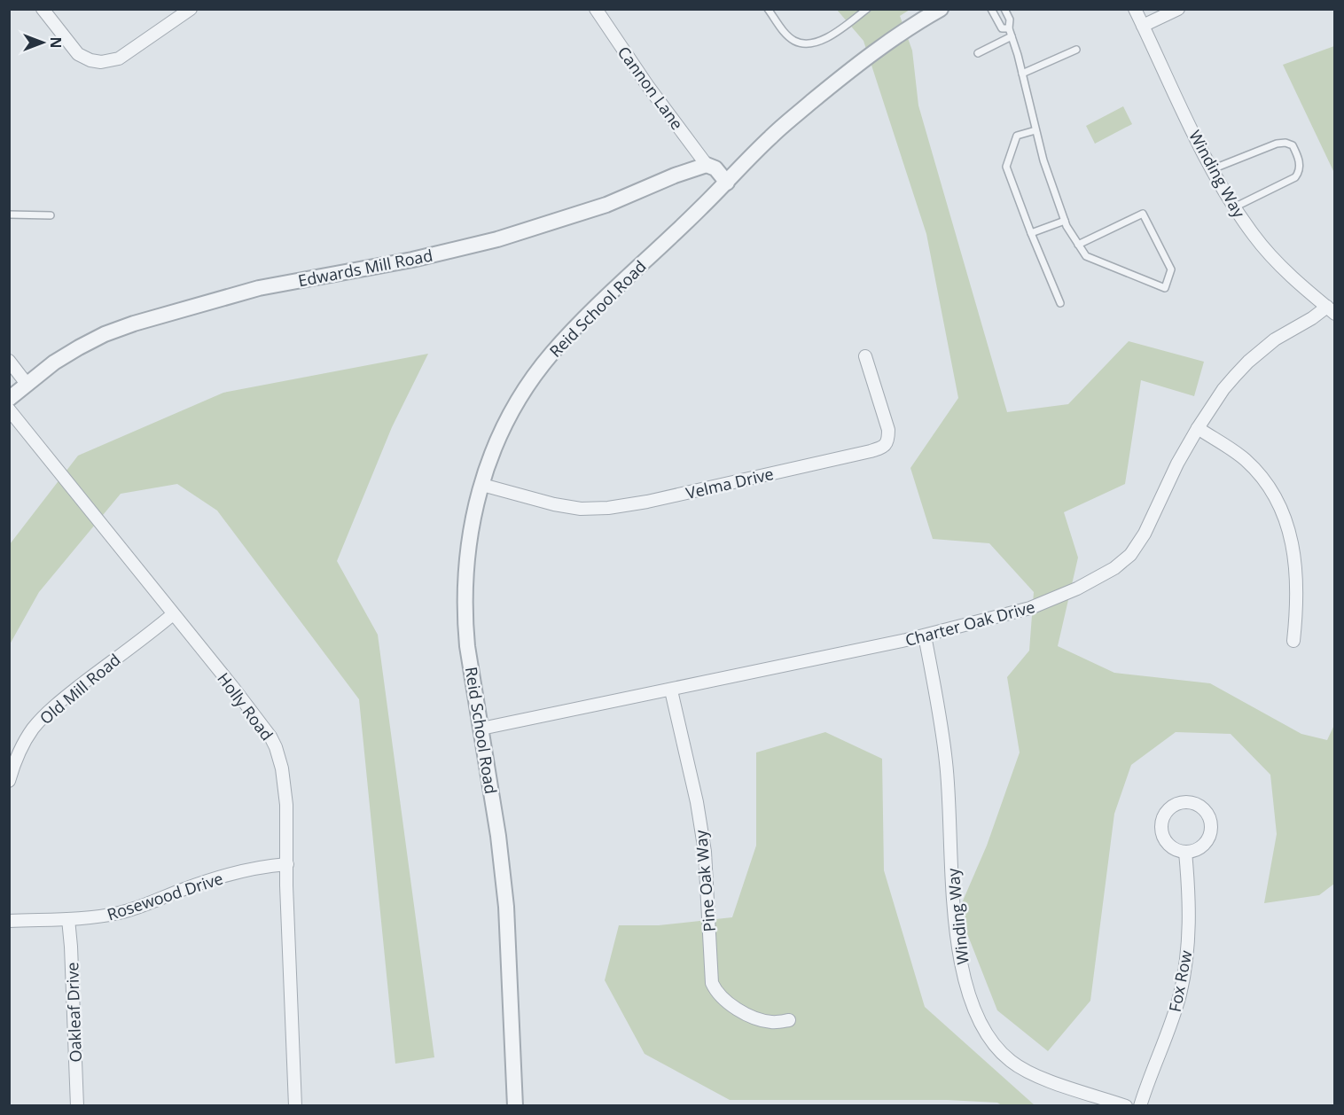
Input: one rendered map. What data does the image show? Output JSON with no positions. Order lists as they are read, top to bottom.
{
  "streets": {
    "street": [
      "Cannon Lane",
      "Winding Way",
      "Edwards Mill Road",
      "Reid School Road",
      "Velma Drive",
      "Charter Oak Drive",
      "Old Mill Road",
      "Holly Road",
      "Pine Oak Way",
      "Rosewood Drive",
      "Fox Row",
      "Oakleaf Drive"
    ]
  },
  "crossings": [
    ["Cannon Lane", "Edwards Mill Road"],
    ["Winding Way", "Charter Oak Drive"],
    ["Reid School Road", "Velma Drive"],
    ["Reid School Road", "Charter Oak Drive"],
    ["Charter Oak Drive", "Pine Oak Way"],
    ["Old Mill Road", "Holly Road"],
    ["Holly Road", "Rosewood Drive"],
    ["Rosewood Drive", "Oakleaf Drive"]
  ],
  "north": "right"
}
